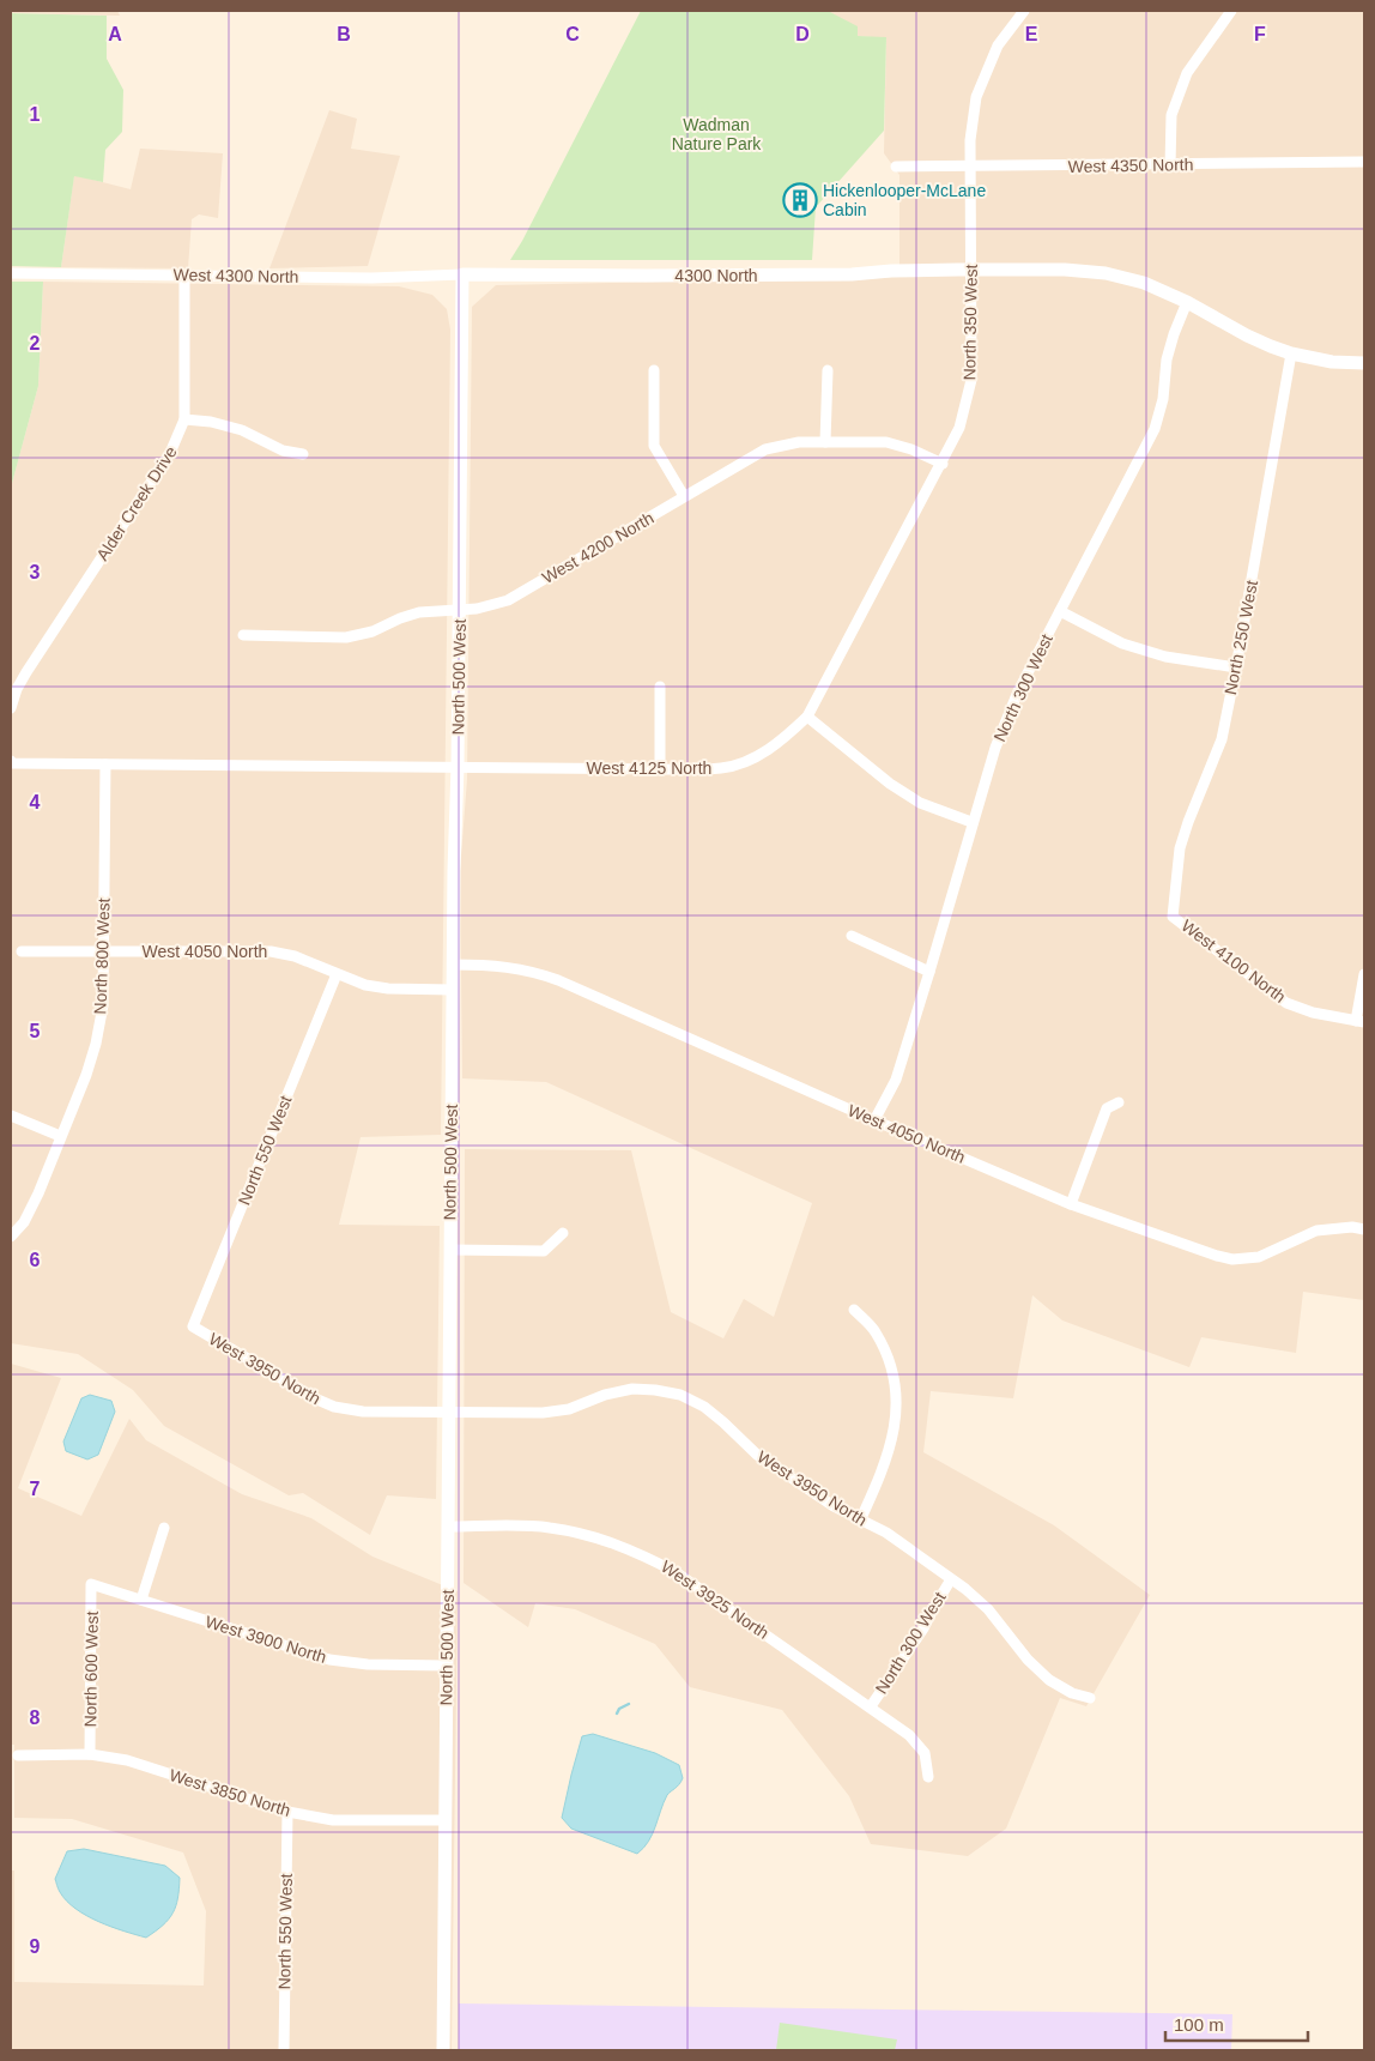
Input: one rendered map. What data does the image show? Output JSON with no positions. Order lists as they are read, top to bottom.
{
  "streets": {
    "street": [
      "West 4350 North",
      "West 4300 North",
      "4300 North",
      "North 350 West",
      "Alder Creek Drive",
      "West 4200 North",
      "North 250 West",
      "North 500 West",
      "North 300 West",
      "West 4125 North",
      "West 4050 North",
      "North 800 West",
      "West 4100 North",
      "North 550 West",
      "West 3950 North",
      "West 3925 North",
      "West 3900 North",
      "North 600 West",
      "West 3850 North"
    ]
  },
  "crossings": [
    ["West 4350 North", "North 350 West"],
    ["West 4300 North", "4300 North"],
    ["West 4300 North", "Alder Creek Drive"],
    ["West 4300 North", "North 500 West"],
    ["4300 North", "North 350 West"],
    ["4300 North", "North 250 West"],
    ["4300 North", "North 500 West"],
    ["4300 North", "North 300 West"],
    ["North 350 West", "West 4200 North"],
    ["North 350 West", "West 4125 North"],
    ["West 4200 North", "North 500 West"],
    ["North 250 West", "West 4100 North"],
    ["North 500 West", "West 4125 North"],
    ["North 500 West", "West 4050 North"],
    ["North 500 West", "West 3950 North"],
    ["North 500 West", "West 3925 North"],
    ["North 500 West", "West 3900 North"],
    ["North 500 West", "West 3850 North"],
    ["North 300 West", "West 4050 North"],
    ["North 300 West", "West 3950 North"],
    ["North 300 West", "West 3925 North"],
    ["West 4050 North", "North 800 West"],
    ["West 4050 North", "North 550 West"],
    ["North 550 West", "West 3950 North"],
    ["North 550 West", "West 3850 North"],
    ["West 3900 North", "North 600 West"],
    ["North 600 West", "West 3850 North"]
  ],
  "parks": ["Wadman Nature Park"],
  "places": {
    "building": ["Hickenlooper-McLane Cabin"]
  },
  "scale_bar": "100 m",
  "grid": {
    "columns": [
      "A",
      "B",
      "C",
      "D",
      "E",
      "F"
    ],
    "rows": [
      "1",
      "2",
      "3",
      "4",
      "5",
      "6",
      "7",
      "8",
      "9"
    ]
  }
}
